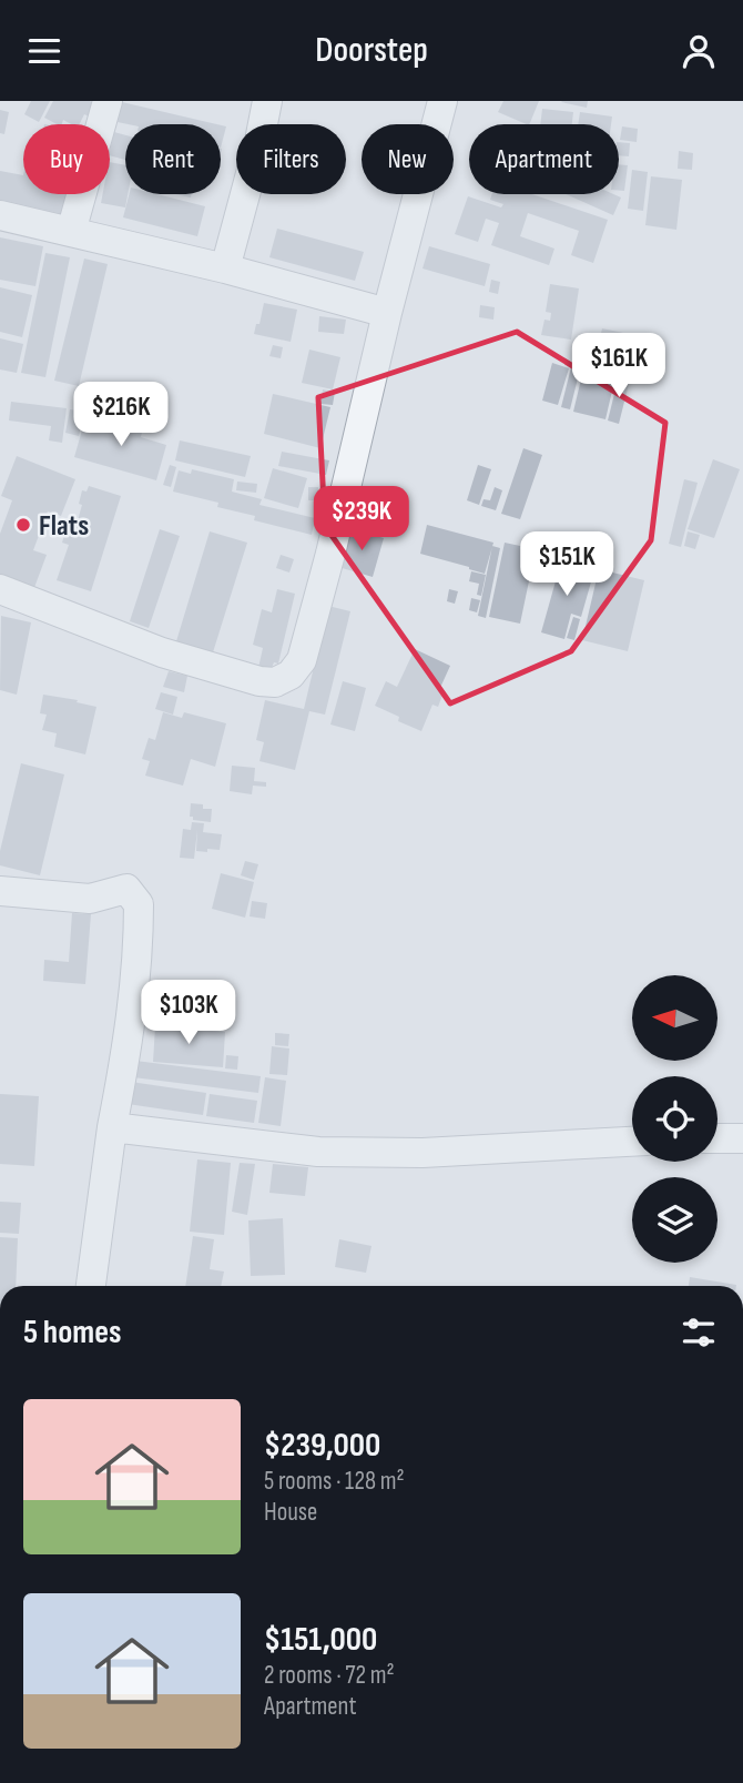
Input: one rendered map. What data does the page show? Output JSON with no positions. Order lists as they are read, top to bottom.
{
  "places": ["Flats"],
  "north": "left",
  "page": {
    "header": "Doorstep",
    "chip": [
      "Buy",
      "Rent",
      "Filters",
      "New",
      "Apartment"
    ],
    "price": [
      "$161K",
      "$216K",
      "$239K",
      "$151K",
      "$103K"
    ],
    "heading": "5 homes",
    "list": [
      {
        "name": "$239,000",
        "note": "5 rooms · 128 m² · House"
      },
      {
        "name": "$151,000",
        "note": "2 rooms · 72 m² · Apartment"
      }
    ]
  }
}
